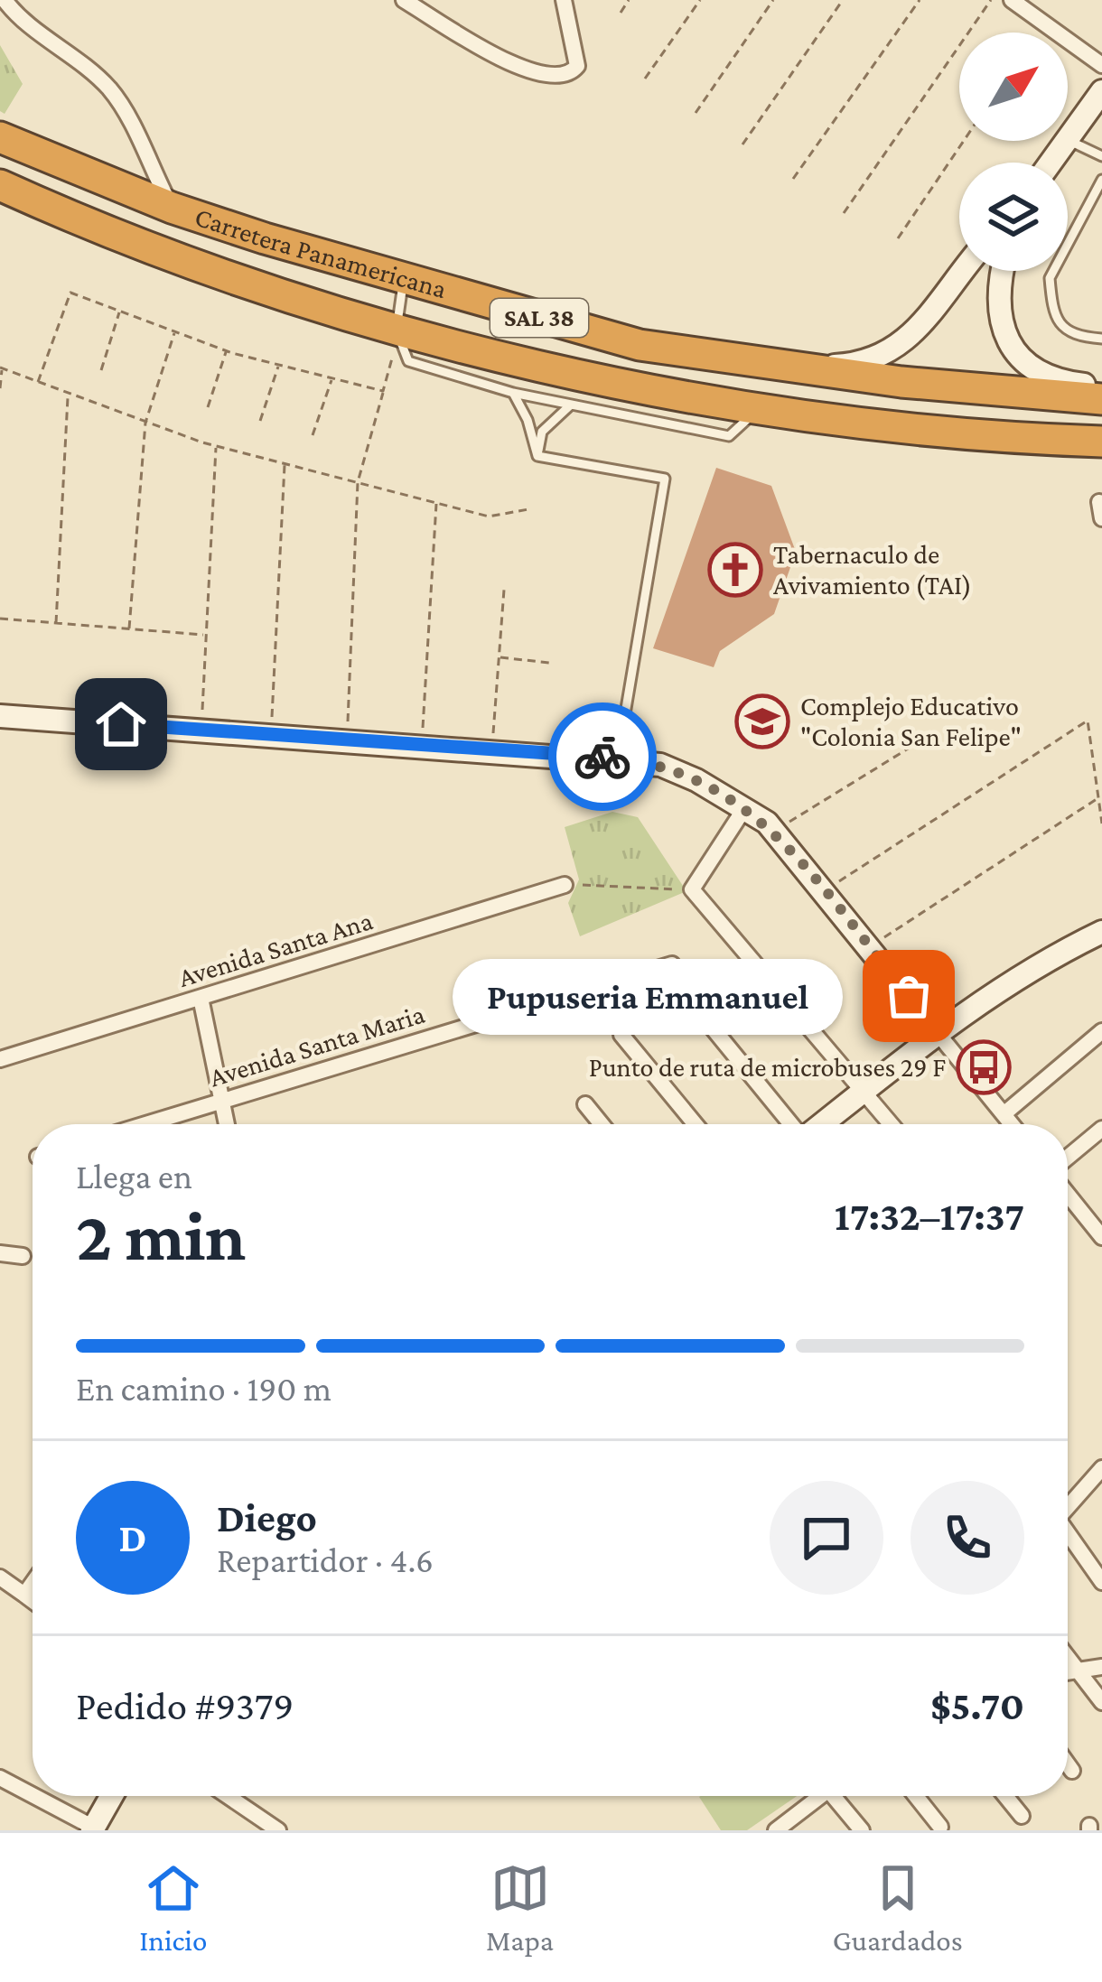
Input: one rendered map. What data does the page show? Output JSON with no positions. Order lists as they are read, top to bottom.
{
  "streets": {
    "highway": ["Carretera Panamericana", "SAL 38"],
    "street": ["Avenida Santa Ana", "Avenida Santa Maria"]
  },
  "places": {
    "church": ["Tabernaculo de Avivamiento (TAI)"],
    "school or university": ["Complejo Educativo \"Colonia San Felipe\""],
    "other": ["Pupuseria Emmanuel"],
    "bus stop": ["Punto de ruta de microbuses 29 F"]
  },
  "north": "top right",
  "page": {
    "bubble": "Pupuseria Emmanuel",
    "heading": ["2 min", "Llega en", "17:32–17:37"],
    "panel": [
      "Diego",
      "Repartidor · 4.6",
      "Pedido #9379",
      "$5.70"
    ],
    "bar": "En camino · 190 m",
    "round": "D",
    "tabs": ["Inicio", "Mapa", "Guardados"]
  }
}
